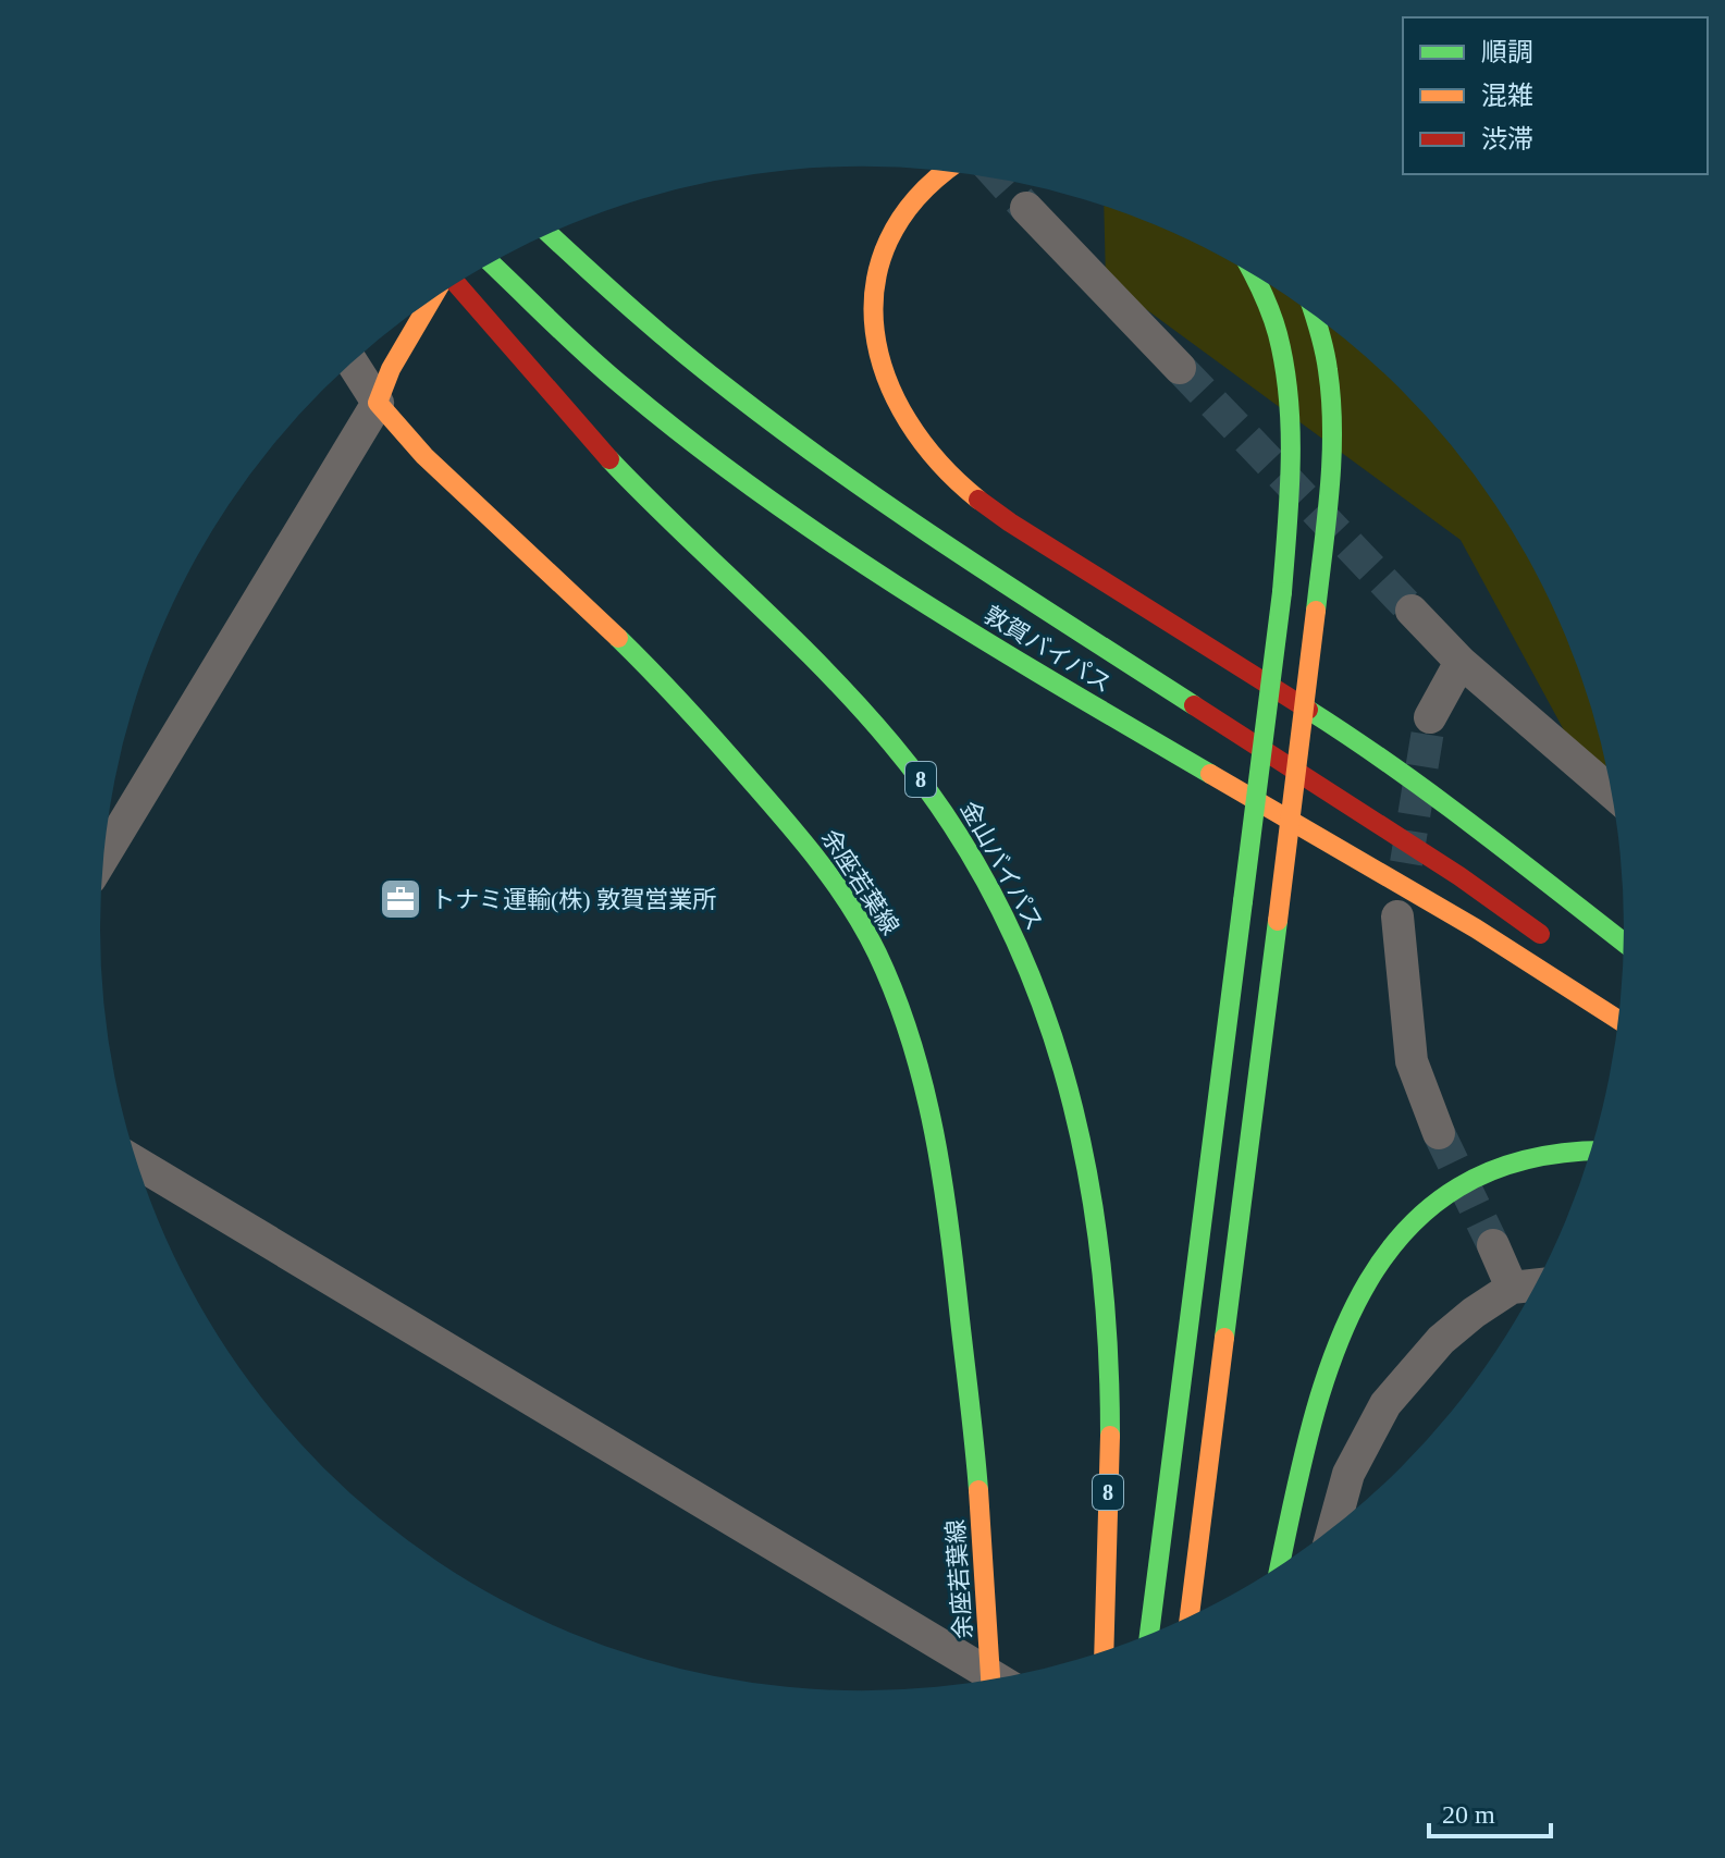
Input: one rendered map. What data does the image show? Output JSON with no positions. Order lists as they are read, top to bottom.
{
  "streets": {
    "main road": [
      "敦賀バイパス",
      "8",
      "金山バイパス",
      "余座若葉線"
    ]
  },
  "places": {
    "office": ["トナミ運輸(株) 敦賀営業所"]
  },
  "legend": ["順調", "混雑", "渋滞"],
  "scale_bar": "20 m"
}
